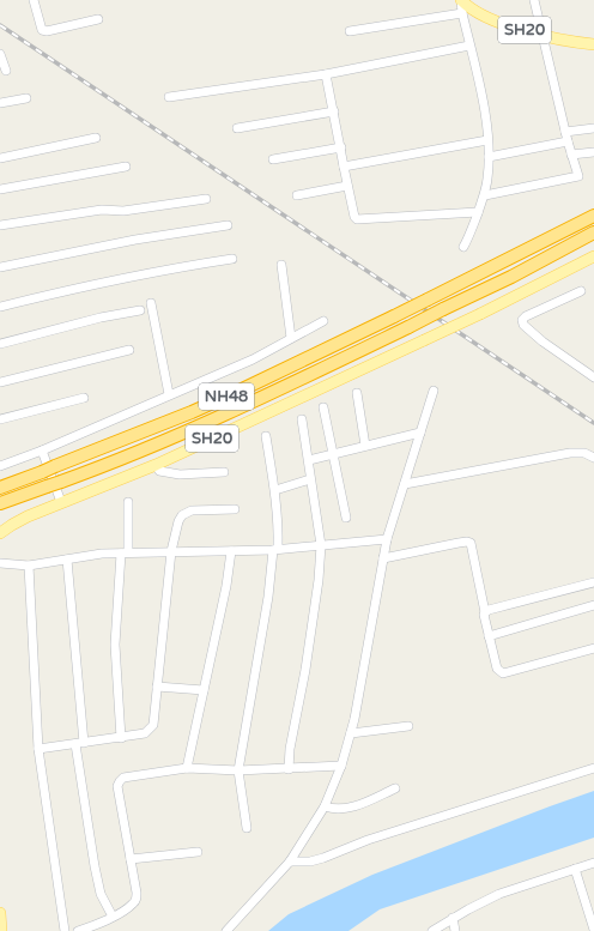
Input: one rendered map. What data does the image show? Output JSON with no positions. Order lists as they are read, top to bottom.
{
  "streets": {
    "highway": ["NH48"],
    "main road": ["SH20"]
  }
}
